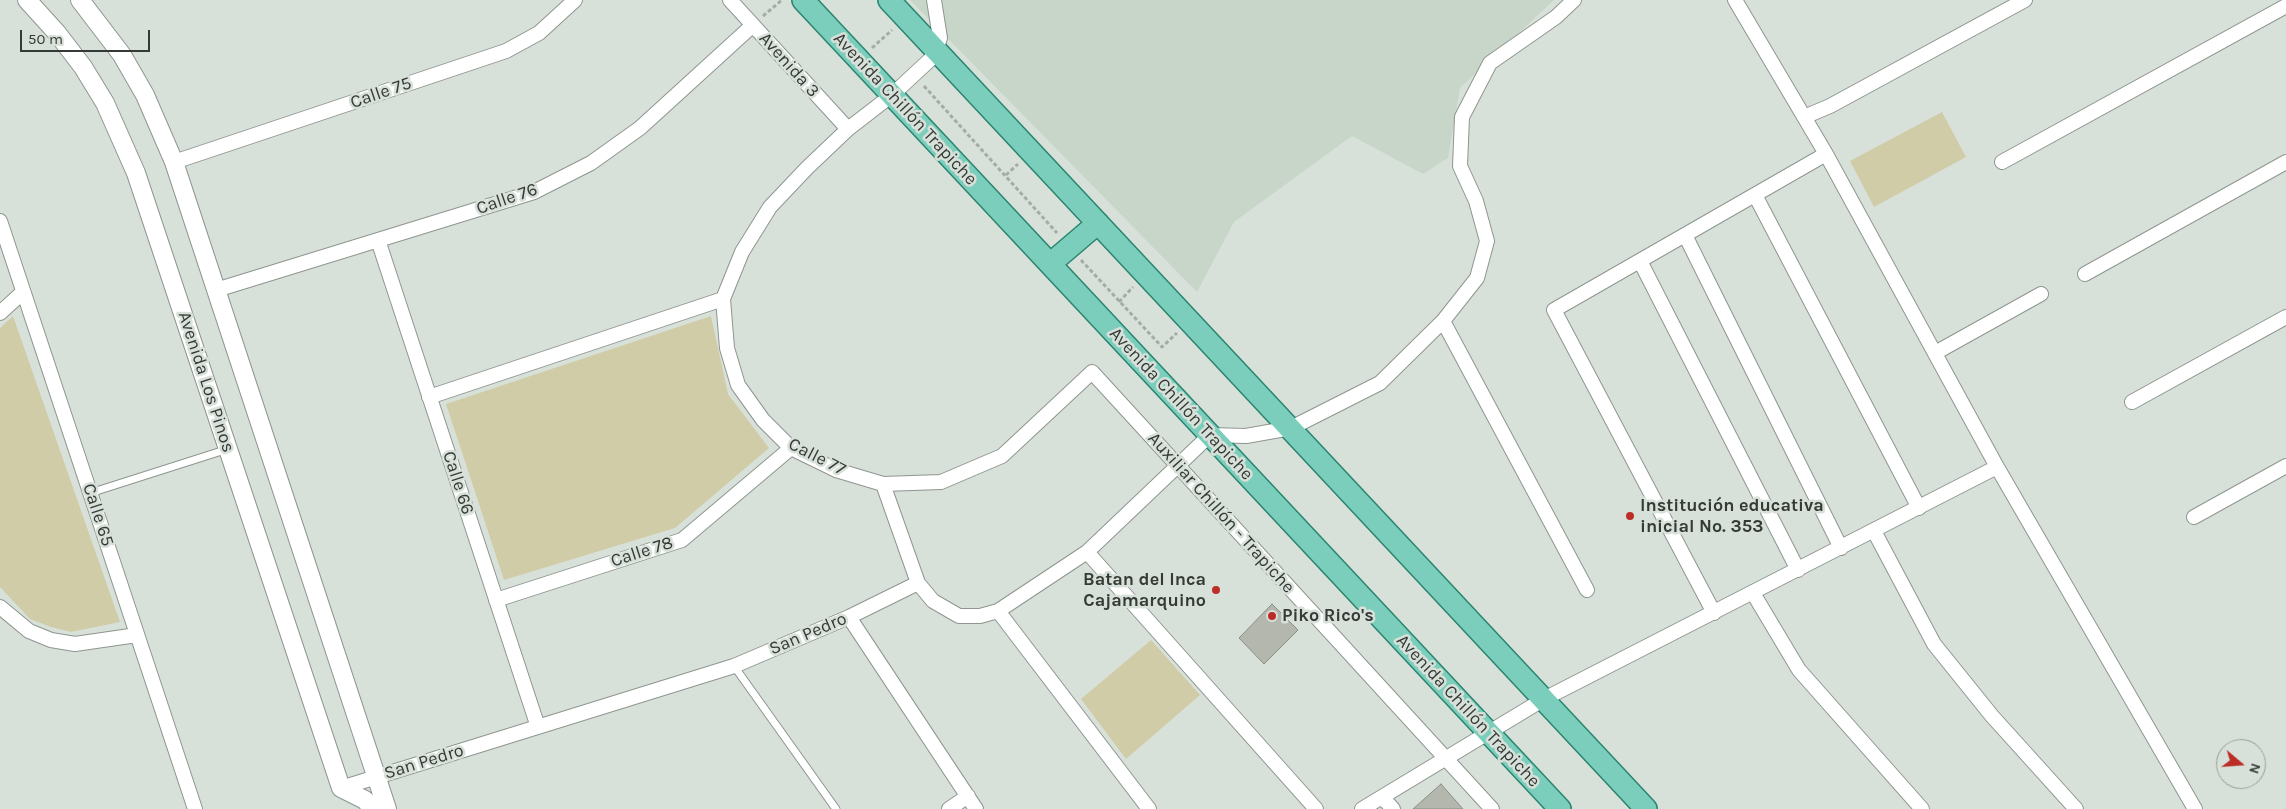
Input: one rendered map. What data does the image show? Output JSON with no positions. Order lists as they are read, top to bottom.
{
  "streets": {
    "main road": ["Avenida Chillón Trapiche"],
    "street": [
      "Avenida 3",
      "Calle 75",
      "Calle 76",
      "Avenida Los Pinos",
      "Calle 77",
      "Calle 66",
      "Auxiliar Chillón - Trapiche",
      "Calle 65",
      "Calle 78",
      "San Pedro"
    ]
  },
  "crossings": [
    ["Avenida 3", "Calle 76"],
    ["Avenida 3", "Calle 77"],
    ["Avenida Chillón Trapiche", "Calle 77"],
    ["Calle 76", "Calle 66"],
    ["Avenida Los Pinos", "San Pedro"],
    ["Calle 77", "Auxiliar Chillón - Trapiche"],
    ["Calle 77", "Calle 78"],
    ["Calle 66", "Calle 78"],
    ["Calle 66", "San Pedro"]
  ],
  "places": ["Institución educativa inicial No. 353", "Batan del Inca Cajamarquino", "Piko Rico's"],
  "scale_bar": "50 m",
  "north": "right"
}
